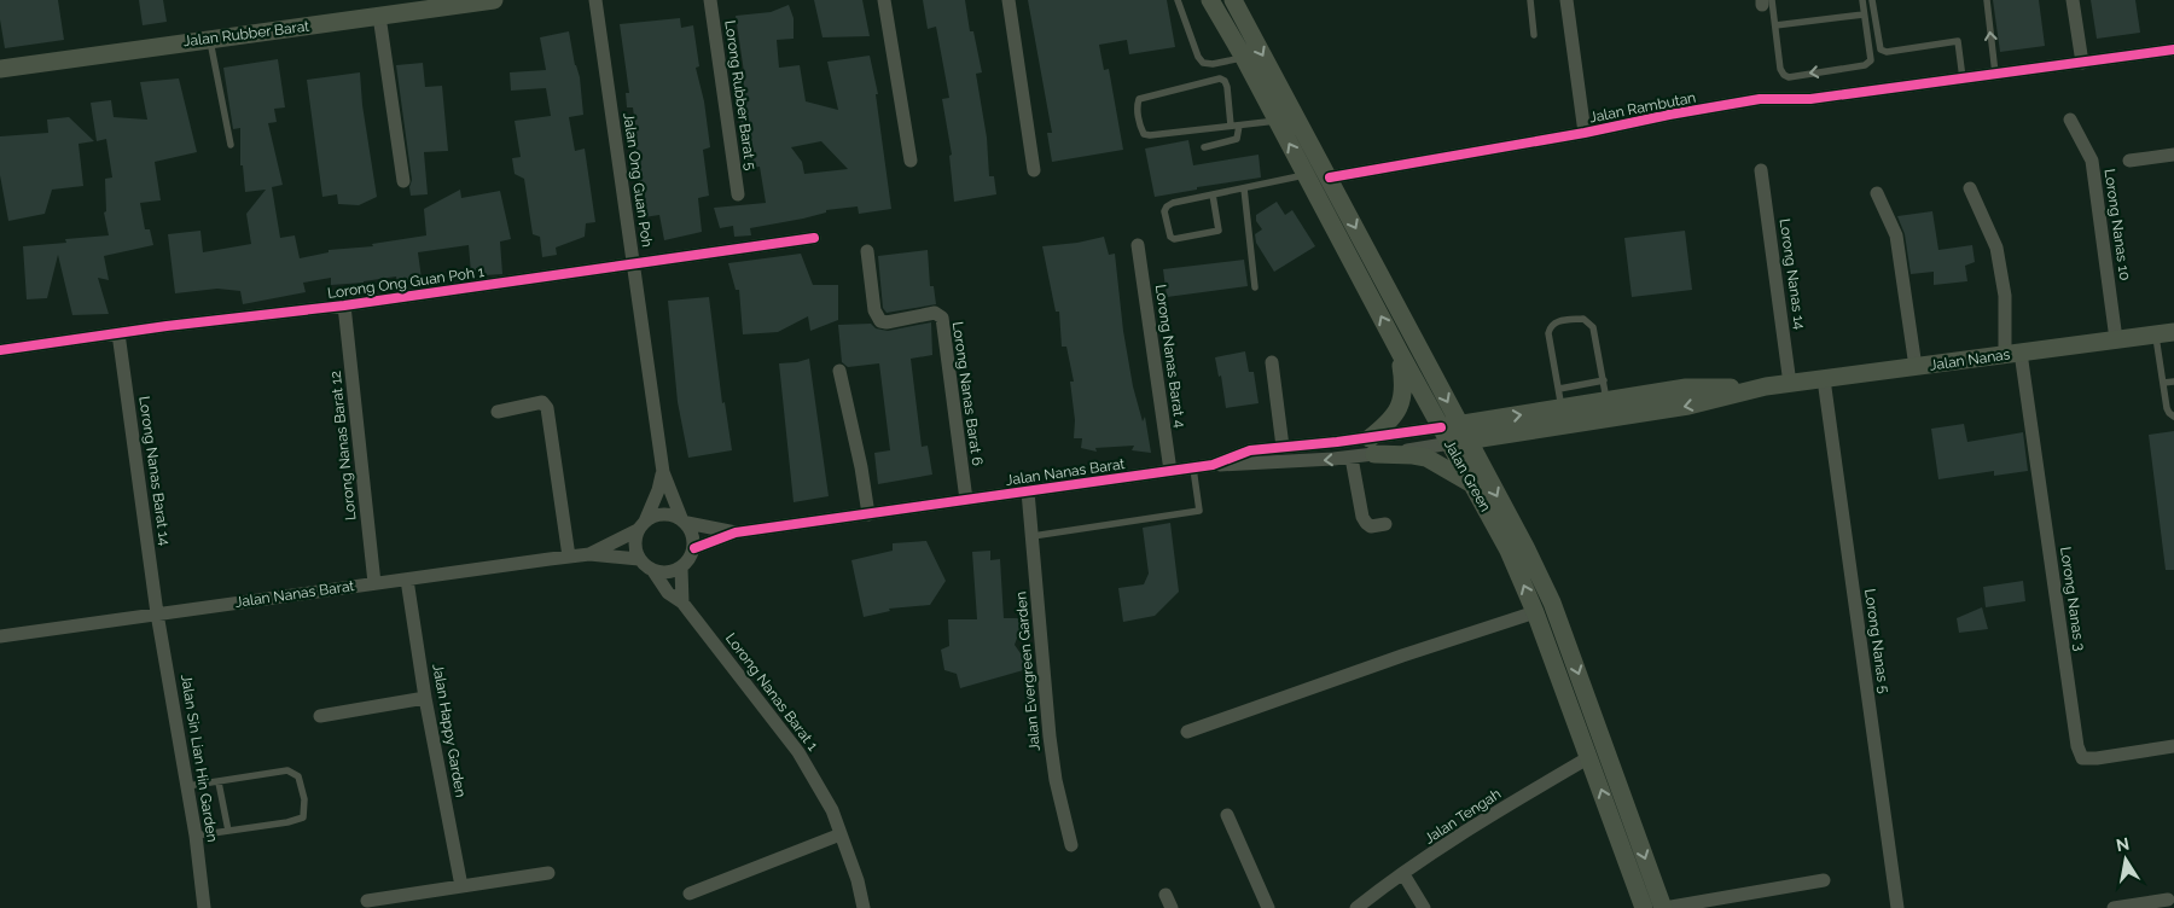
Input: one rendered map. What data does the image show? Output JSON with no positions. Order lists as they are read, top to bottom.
{
  "streets": {
    "main road": ["Jalan Rubber Barat", "Jalan Nanas", "Jalan Green"],
    "street": [
      "Lorong Rubber Barat 5",
      "Jalan Rambutan",
      "Jalan Ong Guan Poh",
      "Lorong Nanas 10",
      "Lorong Nanas 14",
      "Lorong Ong Guan Poh 1",
      "Lorong Nanas Barat 4",
      "Lorong Nanas Barat 6",
      "Lorong Nanas Barat 12",
      "Lorong Nanas Barat 14",
      "Jalan Nanas Barat",
      "Lorong Nanas 3",
      "Lorong Nanas 5",
      "Jalan Evergreen Garden",
      "Lorong Nanas Barat 1",
      "Jalan Happy Garden",
      "Jalan Sin Lian Hin Garden",
      "Jalan Tengah"
    ]
  },
  "crossings": [
    ["Jalan Rambutan", "Jalan Green"],
    ["Jalan Ong Guan Poh", "Lorong Ong Guan Poh 1"],
    ["Jalan Ong Guan Poh", "Jalan Nanas Barat"],
    ["Jalan Ong Guan Poh", "Lorong Nanas Barat 1"],
    ["Lorong Nanas 10", "Jalan Nanas"],
    ["Lorong Nanas 14", "Jalan Nanas"],
    ["Lorong Ong Guan Poh 1", "Lorong Nanas Barat 12"],
    ["Lorong Ong Guan Poh 1", "Lorong Nanas Barat 14"],
    ["Lorong Nanas Barat 4", "Jalan Nanas Barat"],
    ["Jalan Nanas", "Jalan Green"],
    ["Jalan Nanas", "Lorong Nanas 3"],
    ["Jalan Nanas", "Lorong Nanas 5"],
    ["Lorong Nanas Barat 6", "Jalan Nanas Barat"],
    ["Lorong Nanas Barat 12", "Jalan Nanas Barat"],
    ["Lorong Nanas Barat 14", "Jalan Nanas Barat"],
    ["Lorong Nanas Barat 14", "Jalan Sin Lian Hin Garden"],
    ["Jalan Nanas Barat", "Jalan Evergreen Garden"],
    ["Jalan Nanas Barat", "Lorong Nanas Barat 1"],
    ["Jalan Nanas Barat", "Jalan Happy Garden"],
    ["Jalan Nanas Barat", "Jalan Sin Lian Hin Garden"],
    ["Jalan Green", "Jalan Tengah"]
  ],
  "north": "top"
}
